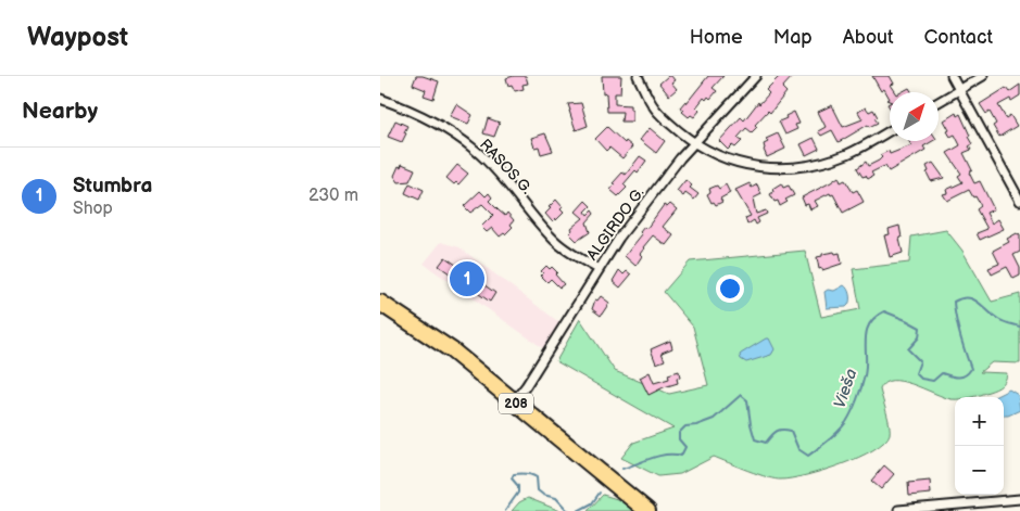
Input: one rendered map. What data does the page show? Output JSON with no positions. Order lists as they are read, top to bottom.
{
  "streets": {
    "highway": ["208"],
    "street": ["RASOS G.", "ALGIRDO G."]
  },
  "crossings": [
    ["RASOS G.", "ALGIRDO G."],
    ["ALGIRDO G.", "208"]
  ],
  "water": ["Vieša"],
  "north": "top right",
  "page": {
    "header": "Waypost",
    "nav": [
      "Home",
      "Map",
      "About",
      "Contact"
    ],
    "heading": "Nearby",
    "list": [
      {
        "mark": "1",
        "name": "Stumbra",
        "note": "Shop",
        "value": "230 m"
      }
    ],
    "pins": "1",
    "map_buttons": ["+", "−"]
  }
}
